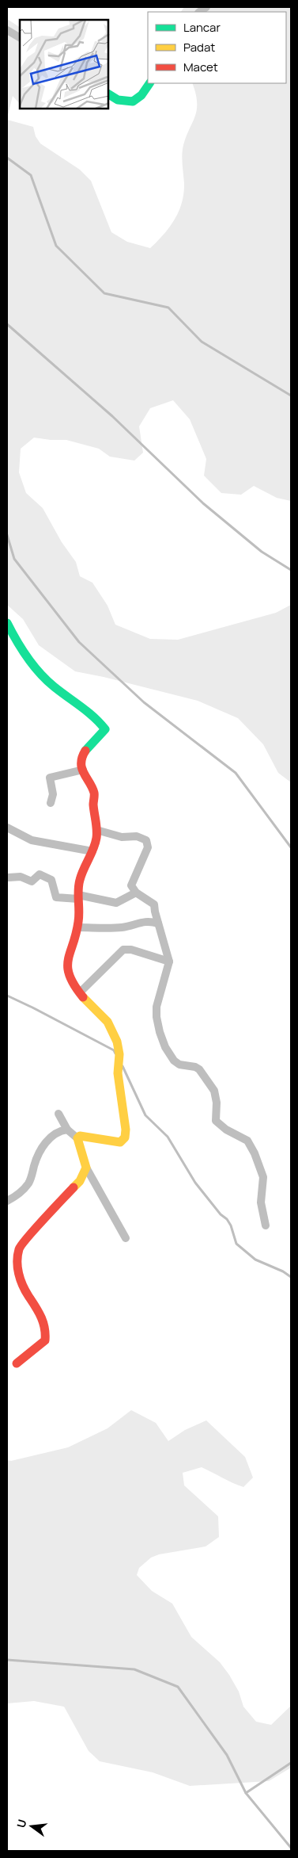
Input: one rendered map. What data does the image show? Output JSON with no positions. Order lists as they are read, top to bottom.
{
  "legend": ["Lancar", "Padat", "Macet"],
  "north": "left"
}
